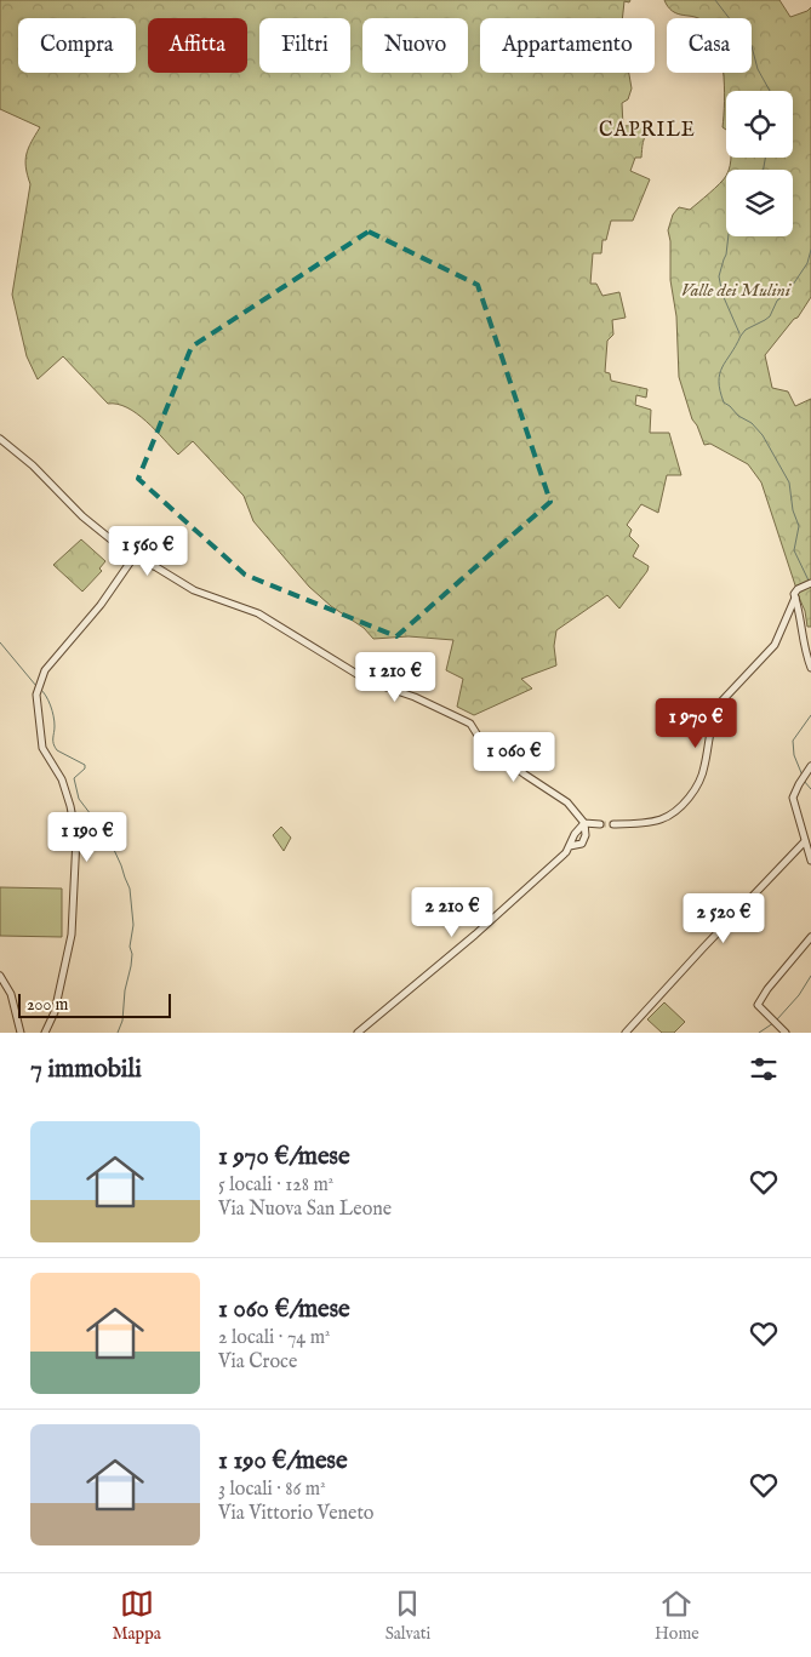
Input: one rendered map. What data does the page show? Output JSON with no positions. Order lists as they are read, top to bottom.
{
  "districts": ["CAPRILE"],
  "parks": ["Valle dei Mulini"],
  "scale_bar": "200 m",
  "page": {
    "chip": [
      "Compra",
      "Affitta",
      "Filtri",
      "Nuovo",
      "Appartamento",
      "Casa"
    ],
    "price": [
      "1 560 €",
      "1 210 €",
      "1 970 €",
      "1 060 €",
      "1 190 €",
      "2 210 €",
      "2 520 €"
    ],
    "scale": "200 m",
    "heading": "7 immobili",
    "list": [
      {
        "name": "1 970 €/mese",
        "note": "5 locali · 128 m² · Via Nuova San Leone"
      },
      {
        "name": "1 060 €/mese",
        "note": "2 locali · 74 m² · Via Croce"
      },
      {
        "name": "1 190 €/mese",
        "note": "3 locali · 86 m² · Via Vittorio Veneto"
      }
    ],
    "tabs": ["Mappa", "Salvati", "Home"]
  }
}
